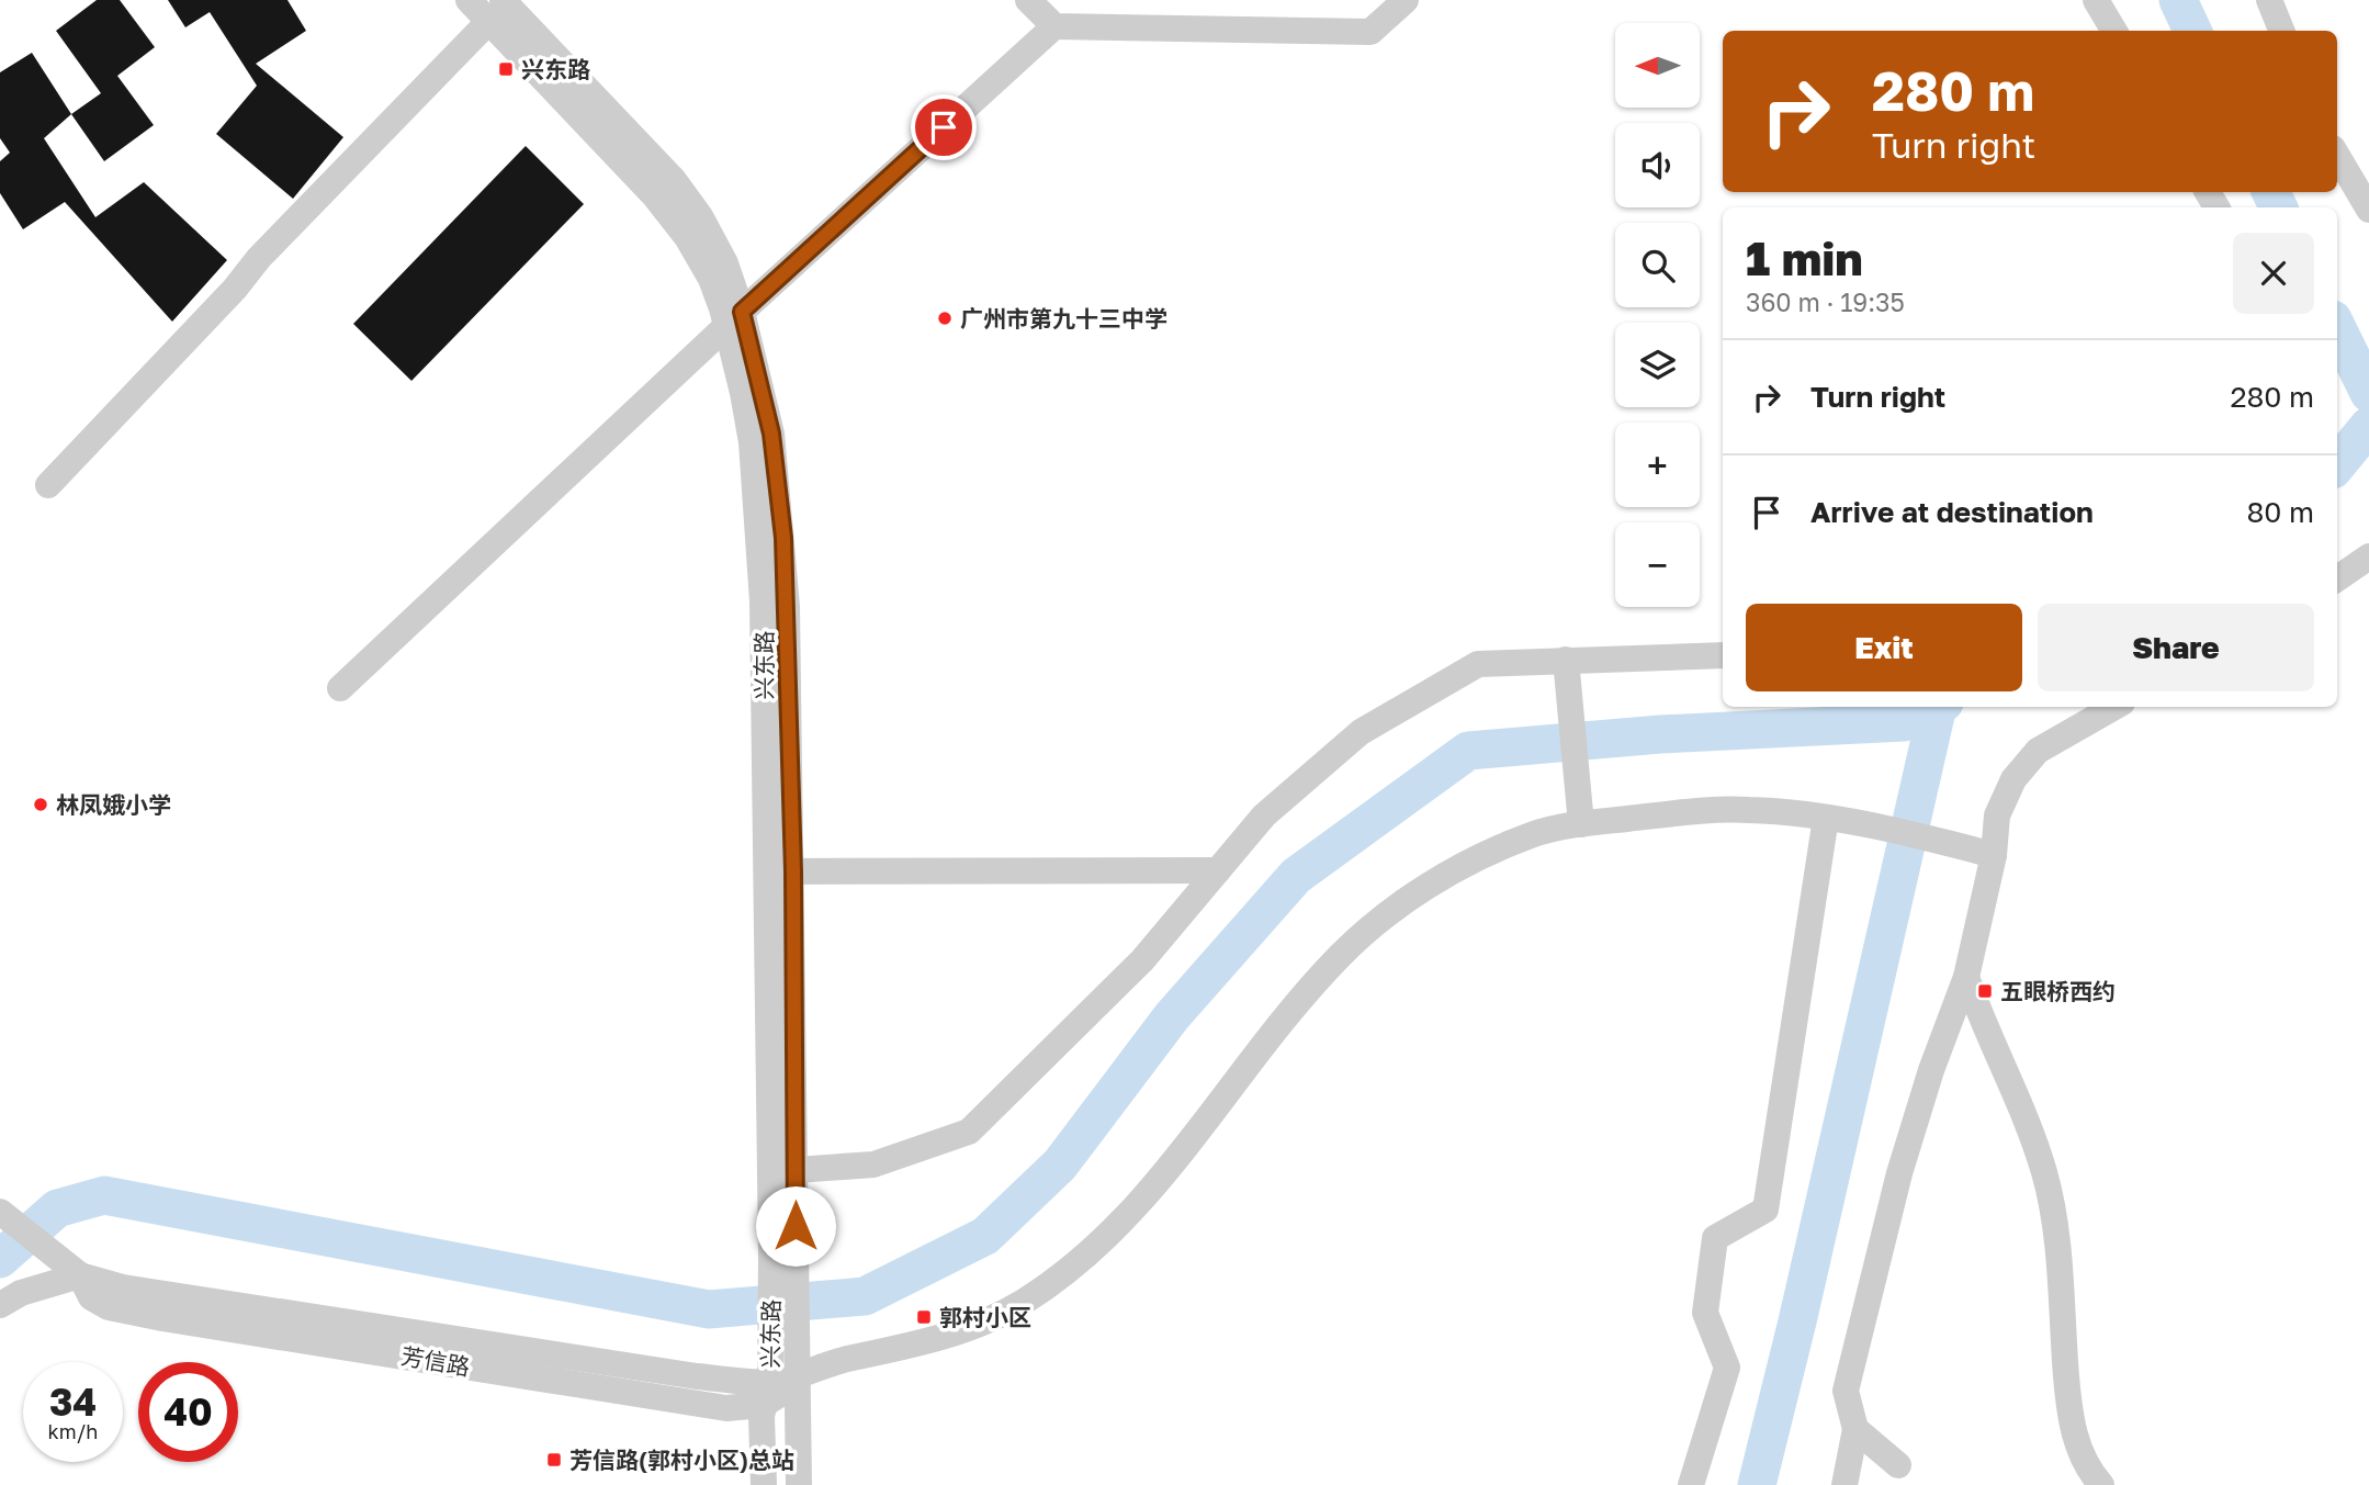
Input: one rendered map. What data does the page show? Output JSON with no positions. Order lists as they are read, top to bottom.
{
  "streets": {
    "street": ["兴东路", "芳信路"]
  },
  "crossings": [
    ["兴东路", "芳信路"]
  ],
  "places": {
    "transit": [
      "兴东路",
      "五眼桥西约",
      "郭村小区",
      "芳信路(郭村小区)总站"
    ],
    "other": ["广州市第九十三中学", "林凤娥小学"]
  },
  "north": "left",
  "page": {
    "map_buttons": ["+", "−"],
    "turn": ["280 m", "Turn right"],
    "heading": ["1 min", "360 m · 19:35"],
    "list": [
      {
        "name": "Turn right",
        "value": "280 m"
      },
      {
        "name": "Arrive at destination",
        "value": "80 m"
      }
    ],
    "buttons": ["Exit", "Share"],
    "speed": "34 km/h",
    "limit": "40"
  }
}
